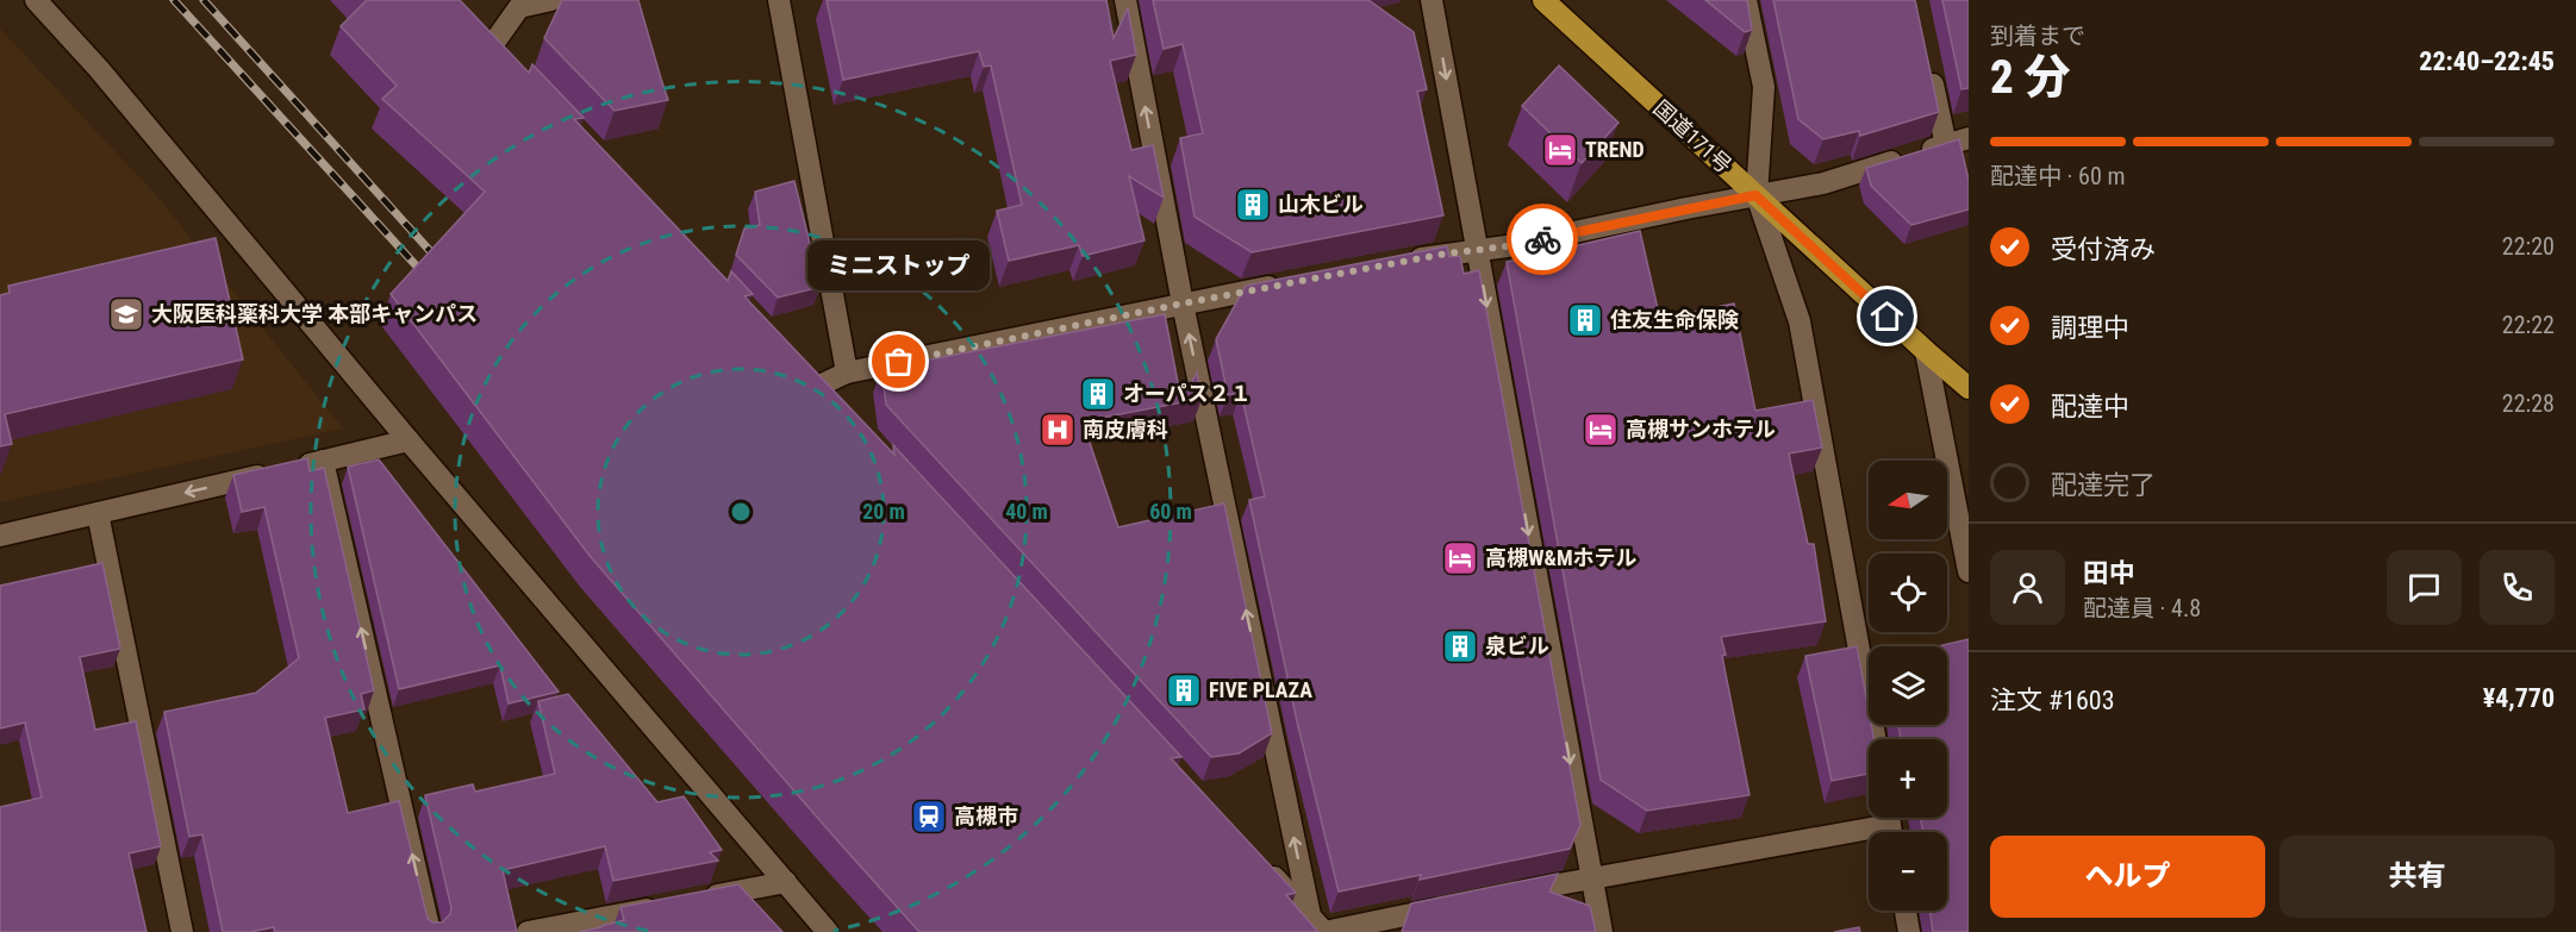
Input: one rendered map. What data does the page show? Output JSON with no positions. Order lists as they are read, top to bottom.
{
  "streets": {
    "highway": ["国道171号"]
  },
  "places": {
    "hotel": ["TREND", "高槻サンホテル", "高槻W&Mホテル"],
    "building": [
      "山木ビル",
      "住友生命保険",
      "オーパス２１",
      "泉ビル",
      "FIVE PLAZA"
    ],
    "school or university": ["大阪医科薬科大学 本部キャンパス"],
    "other": ["ミニストップ"],
    "hospital": ["南皮膚科"],
    "station": ["高槻市"]
  },
  "north": "left",
  "page": {
    "heading": ["2 分", "到着まで", "22:40–22:45"],
    "panel": [
      "田中",
      "配達員 · 4.8",
      "注文 #1603",
      "¥4,770"
    ],
    "bar": "配達中 · 60 m",
    "list": [
      ["受付済み", "22:20"],
      ["調理中", "22:22"],
      ["配達中", "22:28"],
      "配達完了"
    ],
    "bubble": "ミニストップ",
    "map_buttons": ["+", "−"],
    "buttons": ["ヘルプ", "共有"]
  },
  "rings": ["20 m", "40 m", "60 m"]
}
